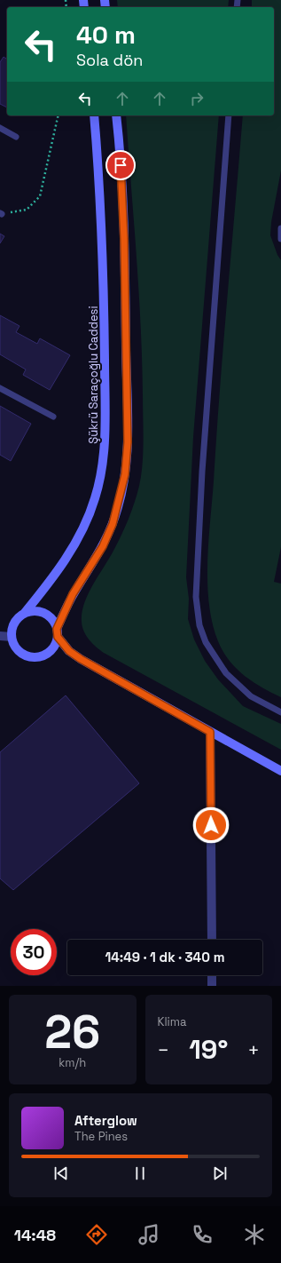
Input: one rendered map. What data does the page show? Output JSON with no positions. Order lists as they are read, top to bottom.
{
  "streets": {
    "street": ["Şükrü Saraçoğlu Caddesi"]
  },
  "page": {
    "turn": ["40 m", "Sola dön"],
    "limit": "30",
    "trip": "14:49 · 1 dk · 340 m",
    "tile": [
      ["26", "km/h"],
      "Klima"
    ],
    "heat": ["−", "19°", "+"],
    "song": ["Afterglow", "The Pines"],
    "tabs": "14:48"
  }
}
